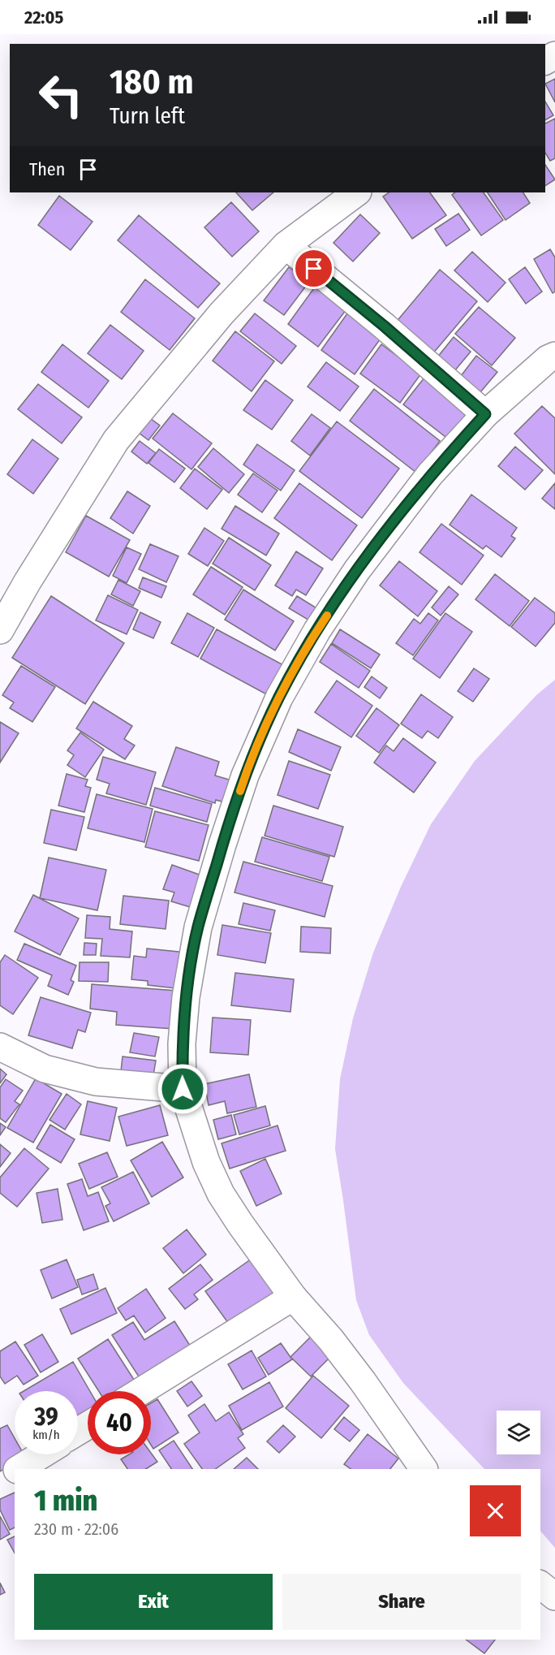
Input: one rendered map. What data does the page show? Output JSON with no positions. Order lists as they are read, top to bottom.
{
  "page": {
    "status": "22:05",
    "turn": ["180 m", "Turn left"],
    "then": "Then",
    "speed": "39 km/h",
    "limit": "40",
    "heading": ["1 min", "230 m · 22:06"],
    "buttons": ["Exit", "Share"]
  }
}
